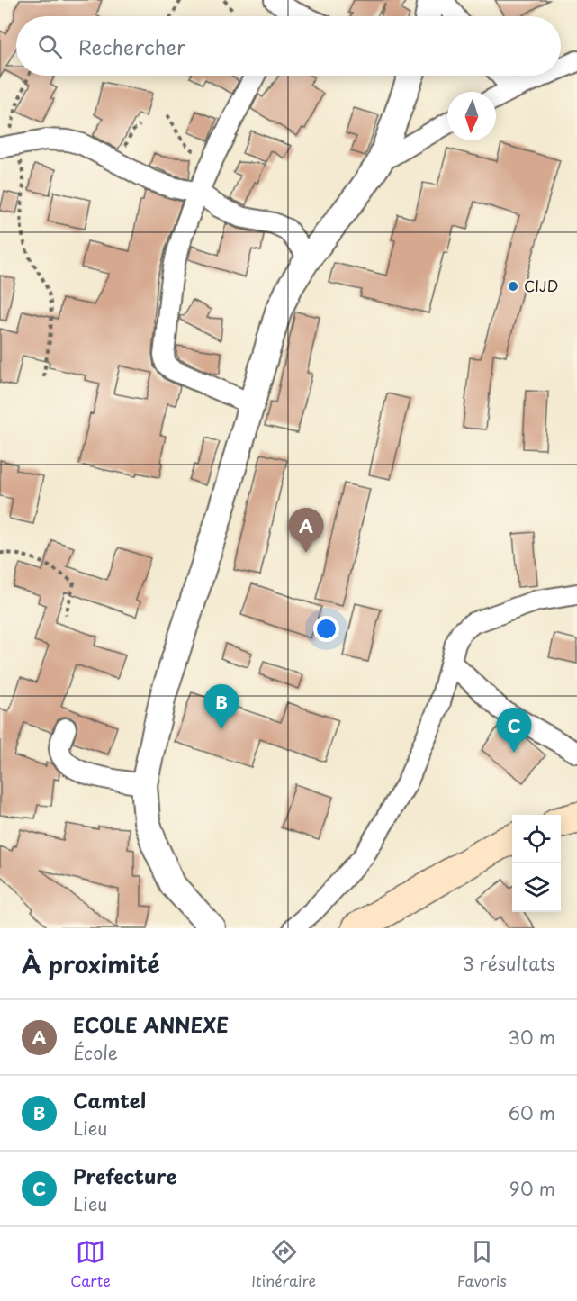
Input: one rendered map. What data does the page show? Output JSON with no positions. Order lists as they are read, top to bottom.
{
  "places": ["CIJD"],
  "north": "bottom",
  "page": {
    "search": "Rechercher",
    "pins": ["A", "B", "C"],
    "heading": ["À proximité", "3 résultats"],
    "list": [
      {
        "mark": "A",
        "name": "ECOLE ANNEXE",
        "note": "École",
        "value": "30 m"
      },
      {
        "mark": "B",
        "name": "Camtel",
        "note": "Lieu",
        "value": "60 m"
      },
      {
        "mark": "C",
        "name": "Prefecture",
        "note": "Lieu",
        "value": "90 m"
      }
    ],
    "nav": ["Carte", "Itinéraire", "Favoris"]
  }
}
